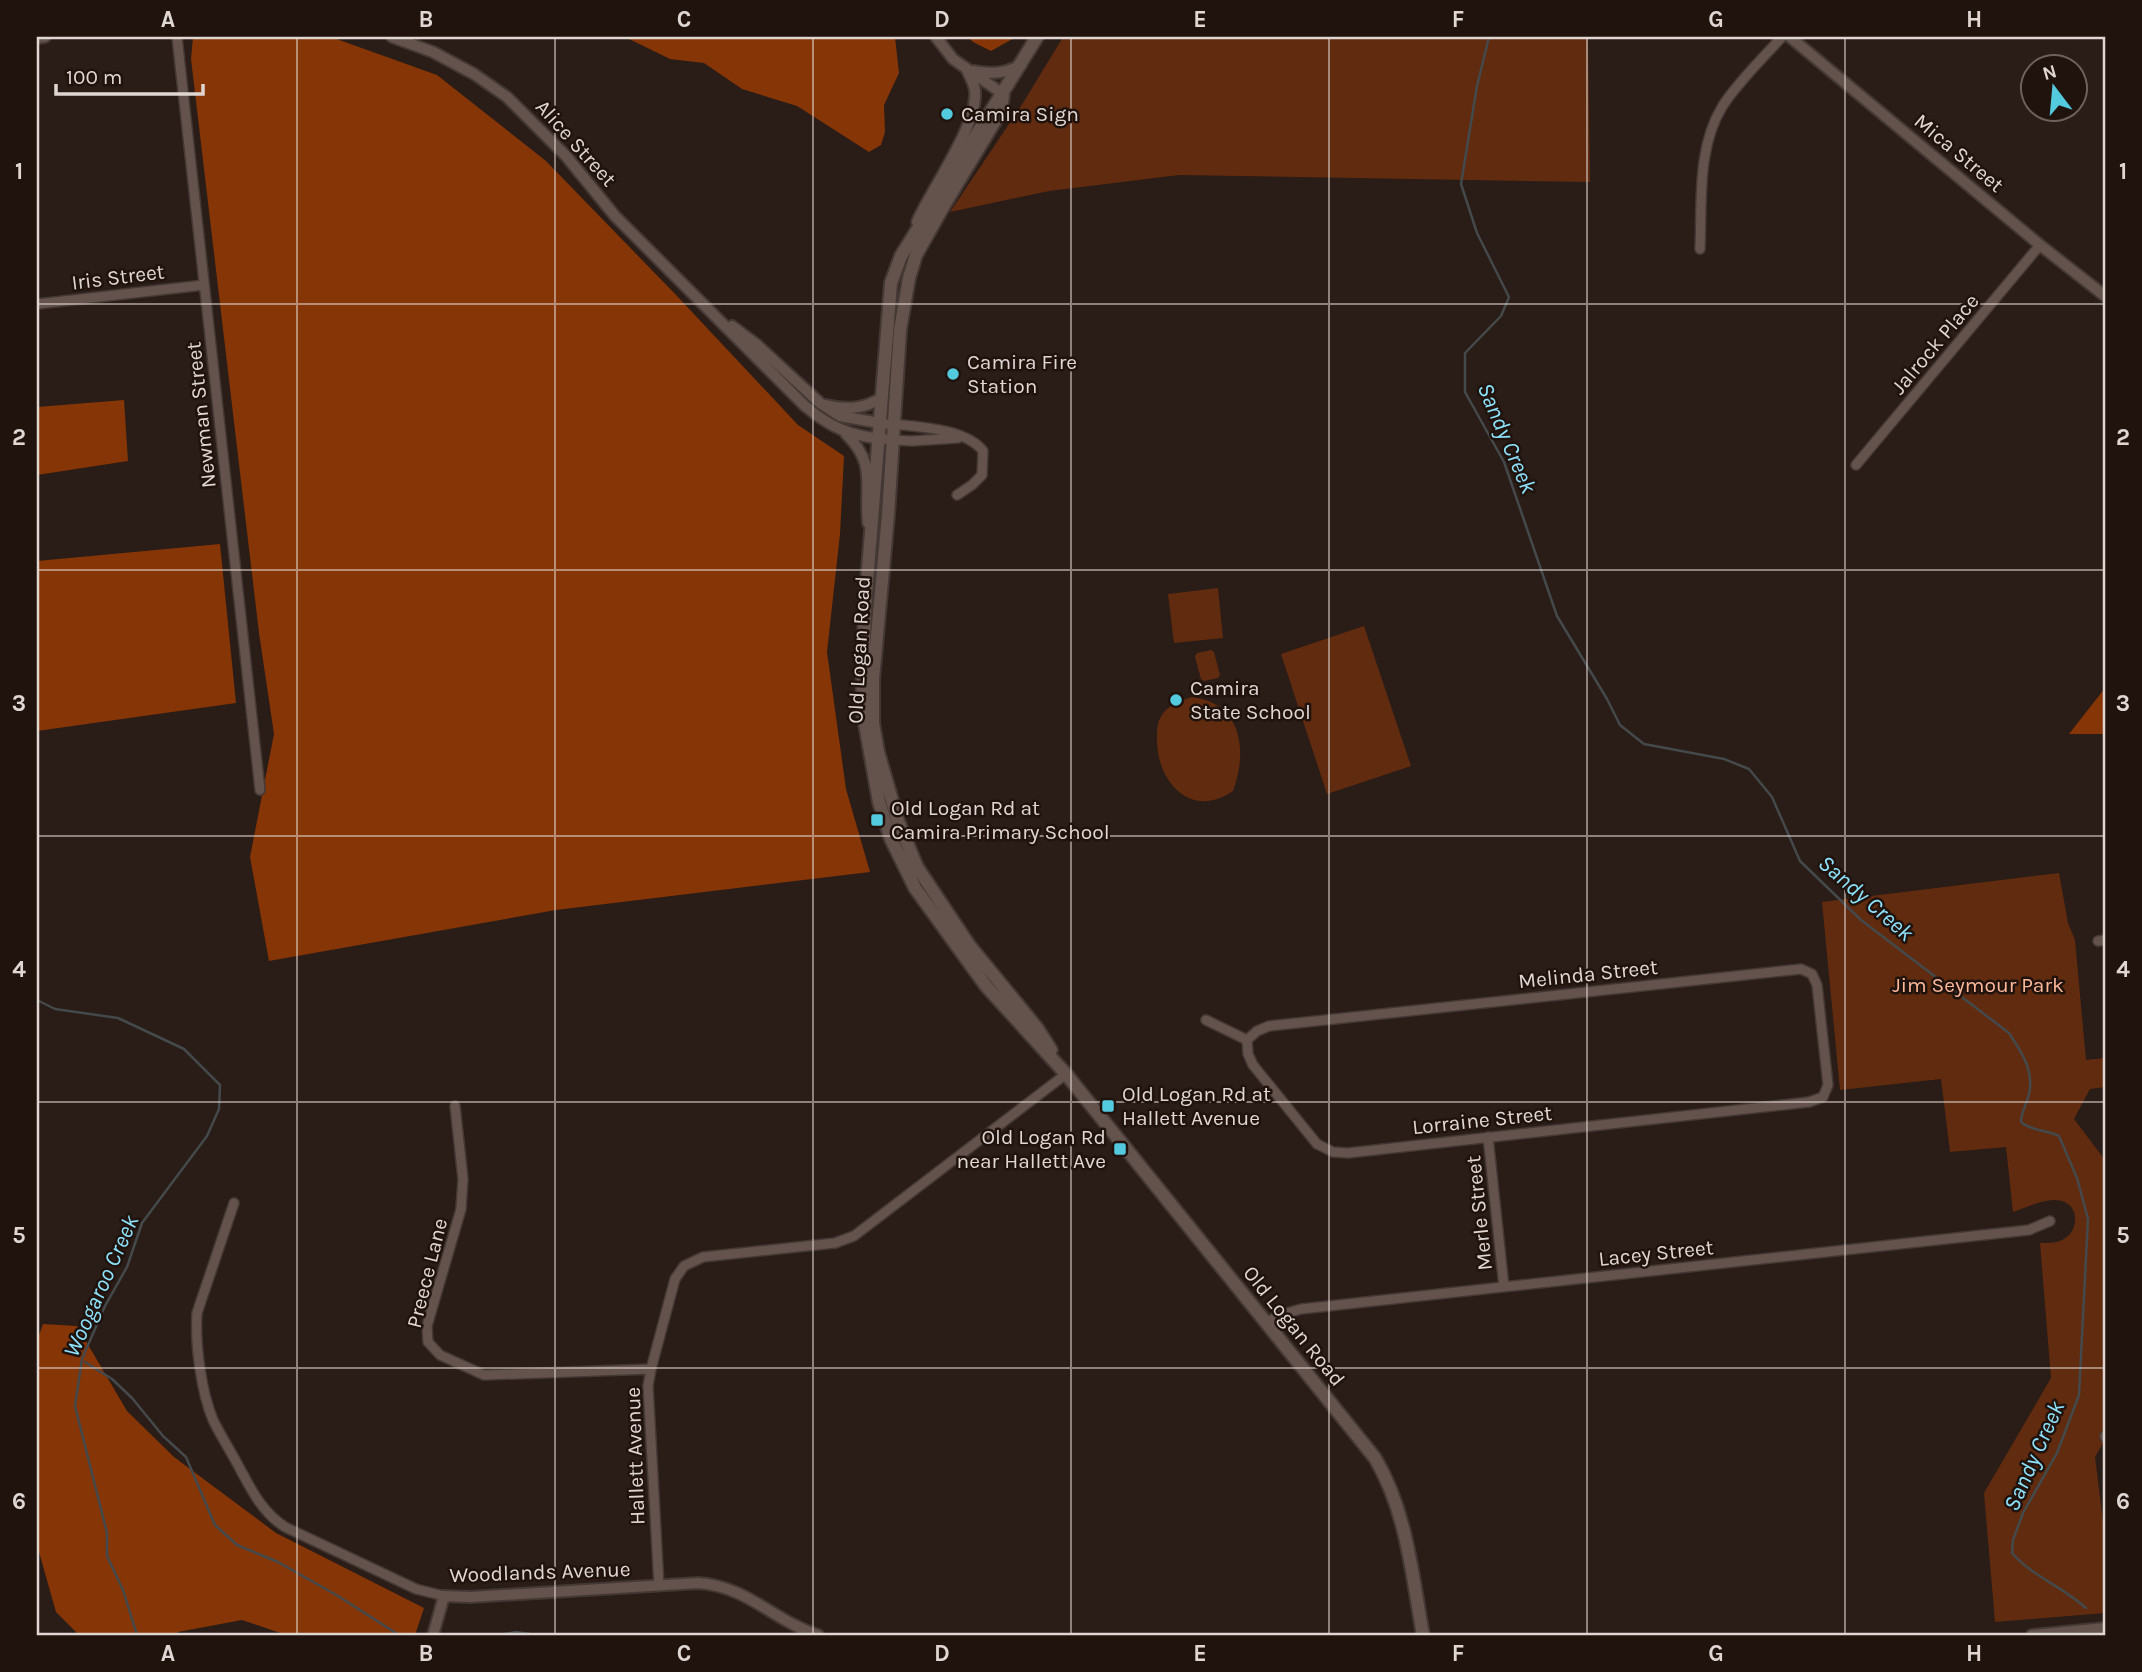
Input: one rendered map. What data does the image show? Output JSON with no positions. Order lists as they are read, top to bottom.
{
  "streets": {
    "main road": ["Old Logan Road"],
    "street": [
      "Alice Street",
      "Mica Street",
      "Iris Street",
      "Jalrock Place",
      "Newman Street",
      "Melinda Street",
      "Lorraine Street",
      "Merle Street",
      "Lacey Street",
      "Preece Lane",
      "Hallett Avenue",
      "Woodlands Avenue"
    ]
  },
  "crossings": [
    ["Alice Street", "Old Logan Road"],
    ["Mica Street", "Jalrock Place"],
    ["Iris Street", "Newman Street"],
    ["Old Logan Road", "Lacey Street"],
    ["Old Logan Road", "Hallett Avenue"],
    ["Melinda Street", "Lorraine Street"],
    ["Lorraine Street", "Merle Street"],
    ["Merle Street", "Lacey Street"],
    ["Preece Lane", "Hallett Avenue"],
    ["Hallett Avenue", "Woodlands Avenue"]
  ],
  "water": ["Sandy Creek", "Woogaroo Creek"],
  "parks": ["Jim Seymour Park"],
  "places": {
    "other": ["Camira Sign", "Camira Fire Station", "Camira State School"],
    "transit": ["Old Logan Rd at Camira Primary School", "Old Logan Rd at Hallett Avenue", "Old Logan Rd near Hallett Ave"]
  },
  "scale_bar": "100 m",
  "north": "top",
  "grid": {
    "columns": [
      "A",
      "B",
      "C",
      "D",
      "E",
      "F",
      "G",
      "H"
    ],
    "rows": [
      "1",
      "2",
      "3",
      "4",
      "5",
      "6"
    ]
  }
}
